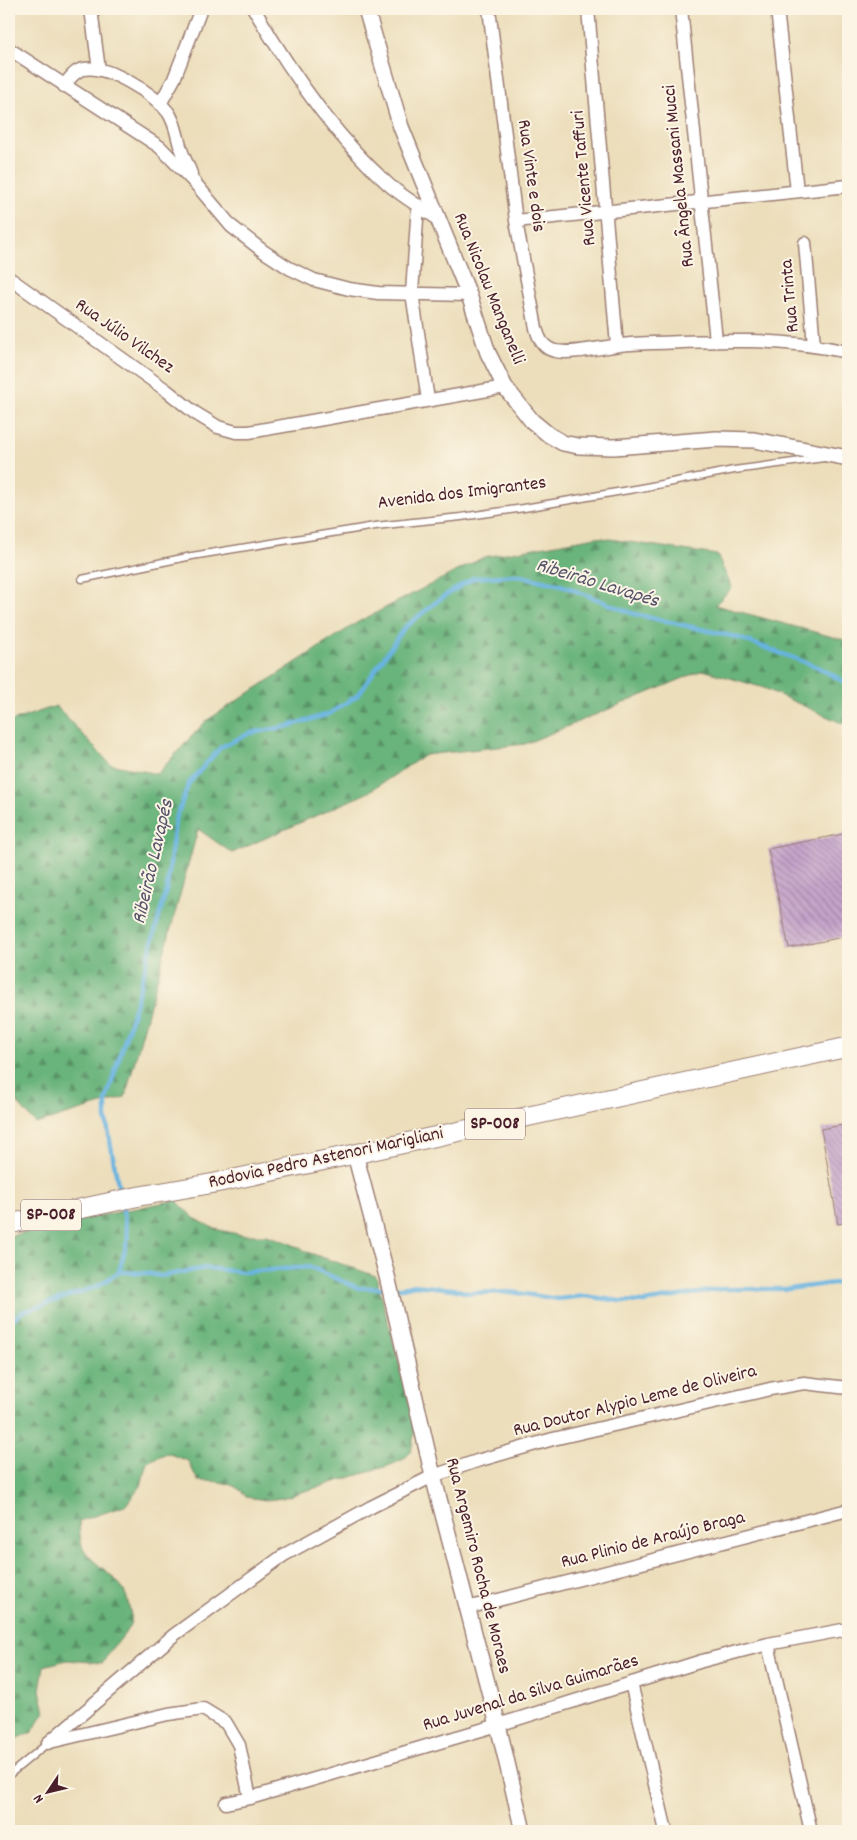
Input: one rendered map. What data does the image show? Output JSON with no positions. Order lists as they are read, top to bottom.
{
  "streets": {
    "main road": ["SP-008", "Rodovia Pedro Astenori Marigliani"],
    "street": [
      "Rua Vinte e dois",
      "Rua Ângela Massani Mucci",
      "Rua Vicente Taffuri",
      "Rua Nicolau Manganelli",
      "Rua Trinta",
      "Rua Júlio Vilchez",
      "Rua Doutor Alypio Leme de Oliveira",
      "Rua Plinio de Araújo Braga",
      "Rua Argemiro Rocha de Moraes",
      "Rua Juvenal da Silva Guimarães"
    ],
    "lane": ["Avenida dos Imigrantes"]
  },
  "crossings": [
    ["Rua Vinte e dois", "Rua Vicente Taffuri"],
    ["Rua Nicolau Manganelli", "Rua Júlio Vilchez"],
    ["Rua Nicolau Manganelli", "Avenida dos Imigrantes"],
    ["Rodovia Pedro Astenori Marigliani", "Rua Argemiro Rocha de Moraes"],
    ["Rua Doutor Alypio Leme de Oliveira", "Rua Argemiro Rocha de Moraes"],
    ["Rua Plinio de Araújo Braga", "Rua Argemiro Rocha de Moraes"],
    ["Rua Argemiro Rocha de Moraes", "Rua Juvenal da Silva Guimarães"]
  ],
  "water": ["Ribeirão Lavapés"],
  "north": "bottom left"
}
